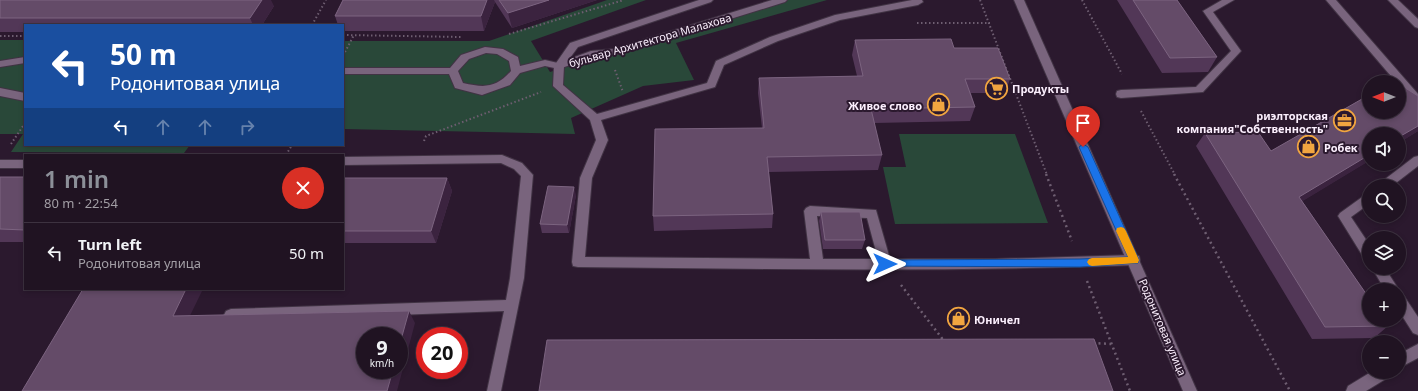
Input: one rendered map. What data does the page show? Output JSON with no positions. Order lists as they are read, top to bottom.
{
  "streets": {
    "street": ["бульвар Архитектора Малахова", "Родонитовая улица"]
  },
  "places": {
    "supermarket": ["Продукты"],
    "shop": ["Живое слово", "Робек", "Юничел"],
    "office": ["риэлторская компания\"Собственность\""]
  },
  "north": "left",
  "page": {
    "turn": ["50 m", "Родонитовая улица"],
    "map_buttons": ["+", "−"],
    "heading": ["1 min", "80 m · 22:54"],
    "list": [
      {
        "name": "Turn left",
        "note": "Родонитовая улица",
        "value": "50 m"
      }
    ],
    "speed": "9 km/h",
    "limit": "20"
  }
}
